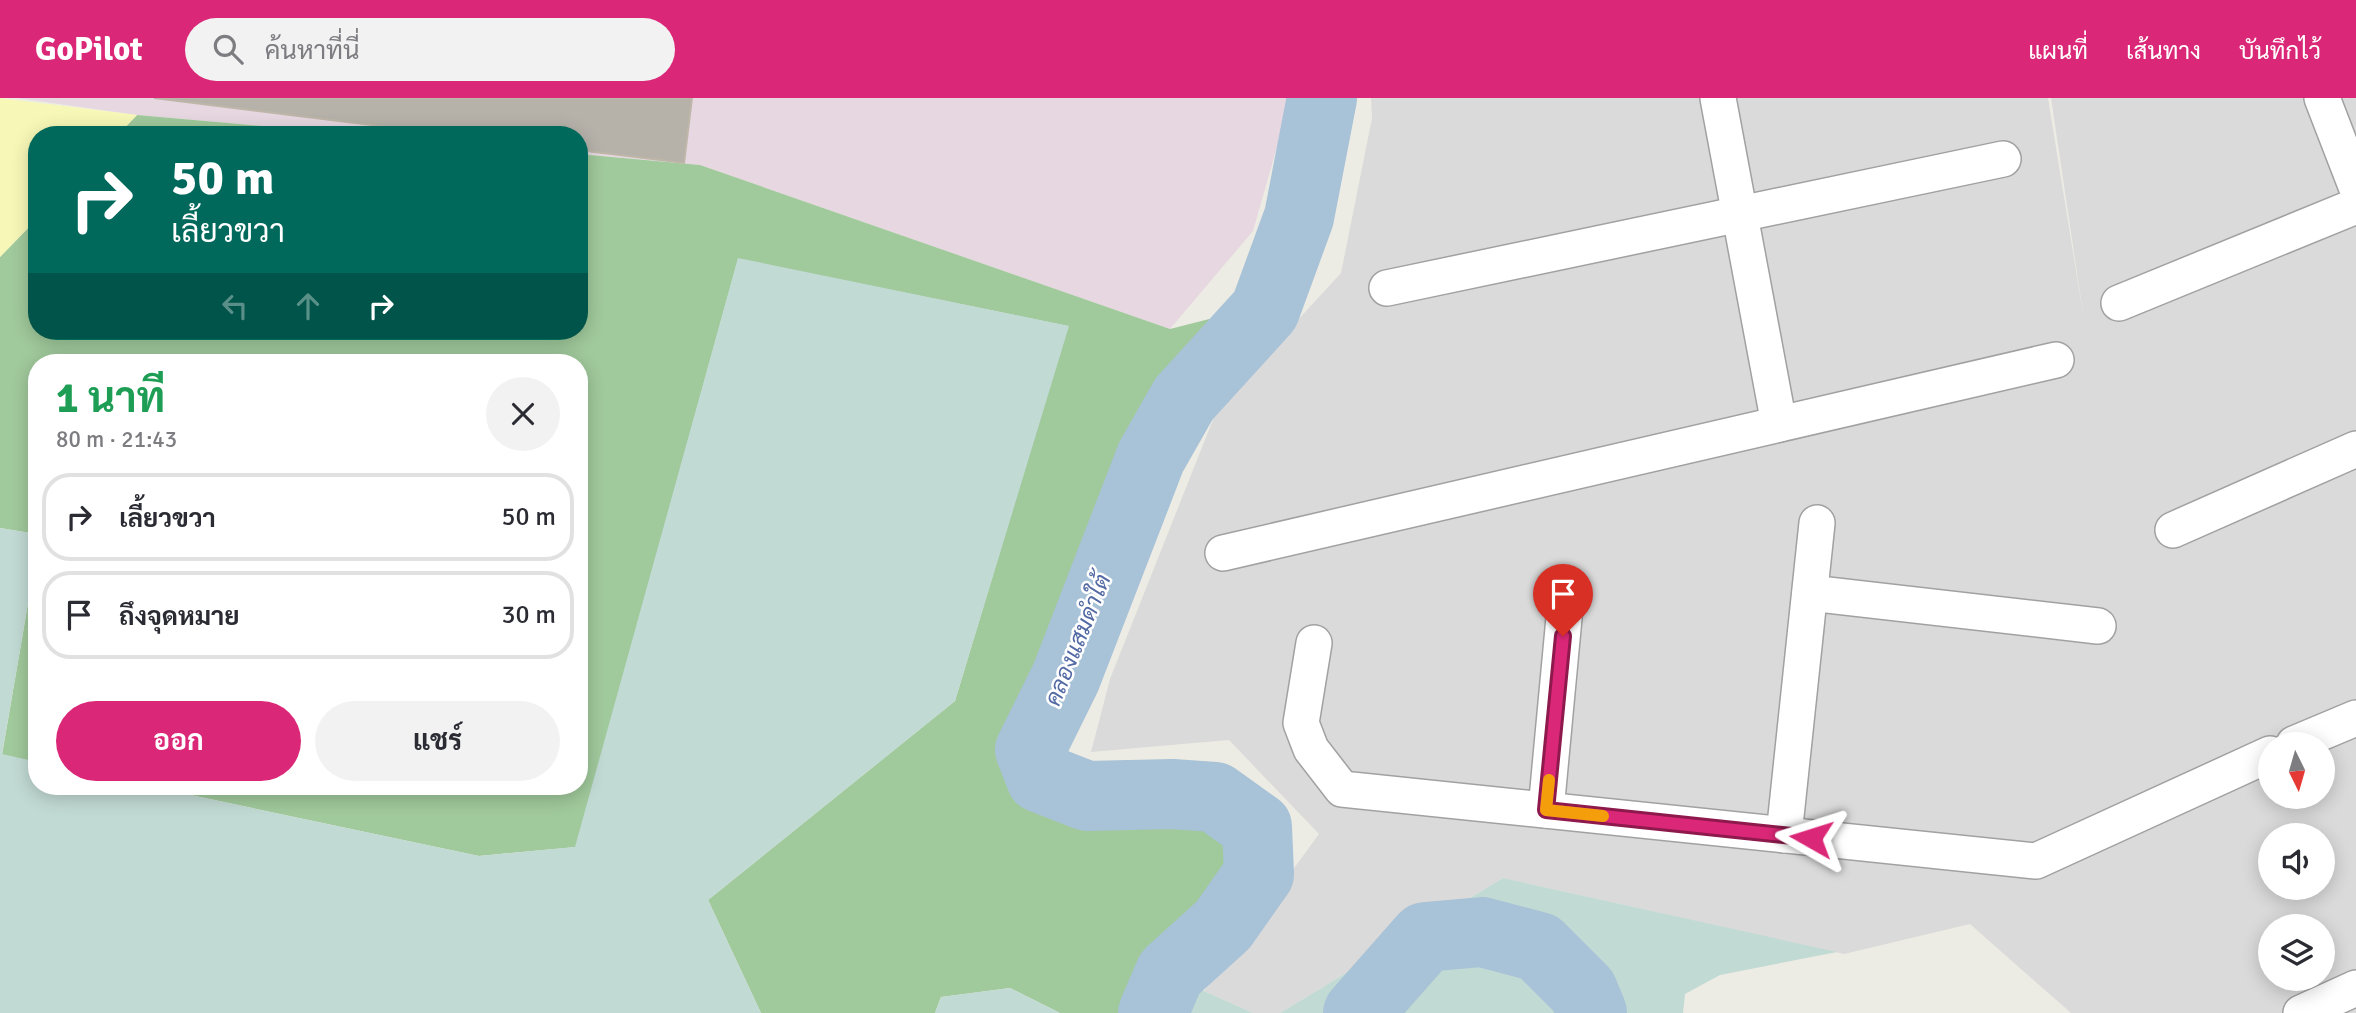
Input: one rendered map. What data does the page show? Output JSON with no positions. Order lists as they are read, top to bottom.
{
  "water": ["คลองแสมดำใต้"],
  "north": "bottom",
  "page": {
    "header": "GoPilot",
    "search": "ค้นหาที่นี่",
    "nav": ["แผนที่", "เส้นทาง", "บันทึกไว้"],
    "turn": ["50 m", "เลี้ยวขวา"],
    "heading": ["1 นาที", "80 m · 21:43"],
    "list": [
      {
        "name": "เลี้ยวขวา",
        "value": "50 m"
      },
      {
        "name": "ถึงจุดหมาย",
        "value": "30 m"
      }
    ],
    "buttons": ["ออก", "แชร์"]
  }
}
